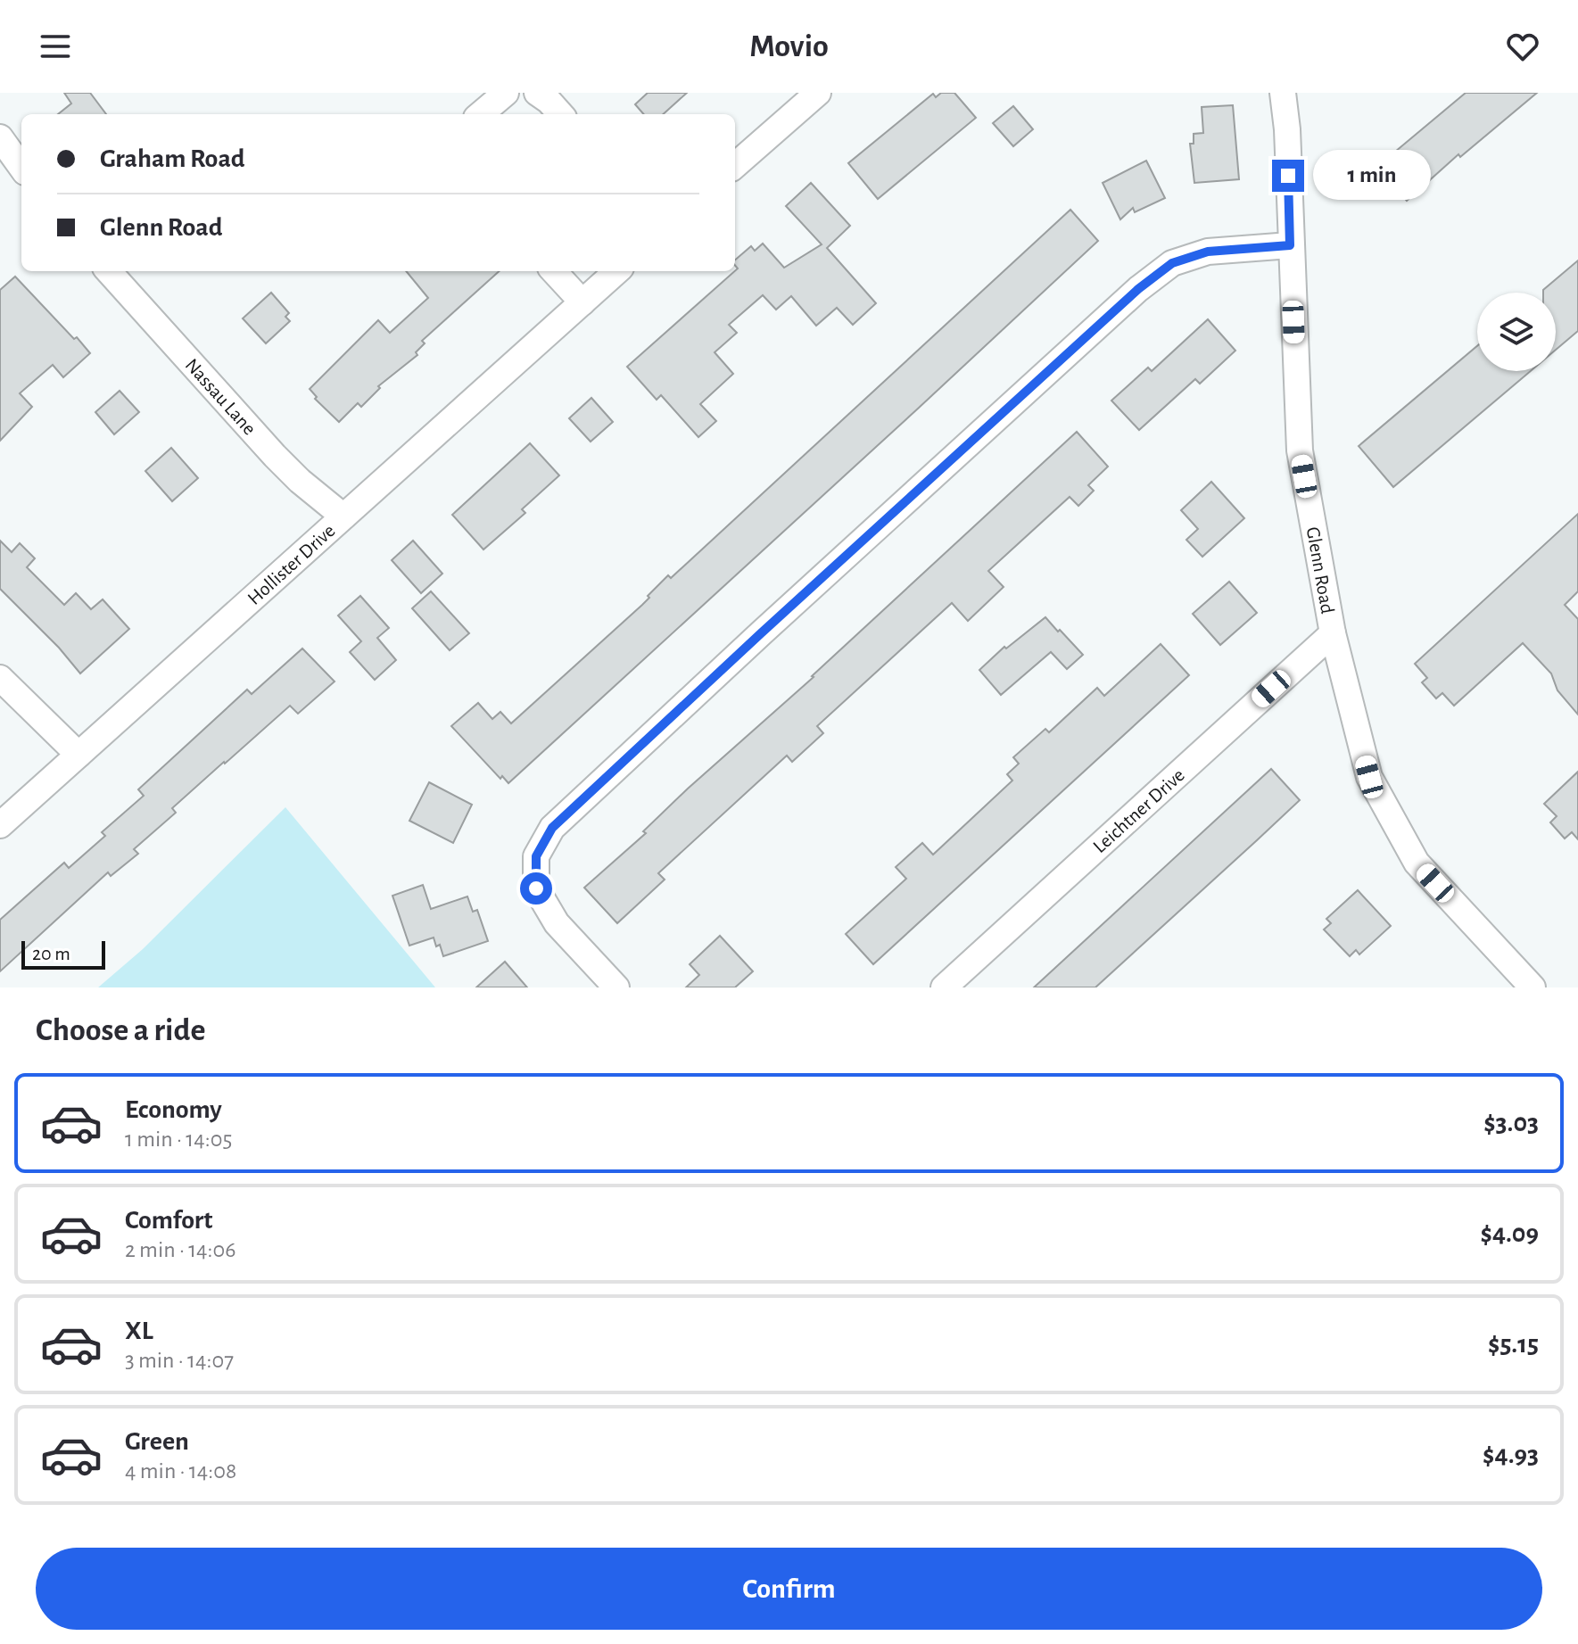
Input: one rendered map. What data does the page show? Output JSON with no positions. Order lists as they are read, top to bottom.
{
  "streets": {
    "street": [
      "Nassau Lane",
      "Hollister Drive",
      "Glenn Road",
      "Leichtner Drive"
    ]
  },
  "crossings": [
    ["Nassau Lane", "Hollister Drive"],
    ["Glenn Road", "Leichtner Drive"]
  ],
  "scale_bar": "20 m",
  "page": {
    "header": "Movio",
    "banner": ["Graham Road", "Glenn Road"],
    "bubble": "1 min",
    "scale": "20 m",
    "heading": "Choose a ride",
    "list": [
      {
        "name": "Economy",
        "note": "1 min · 14:05",
        "value": "$3.03"
      },
      {
        "name": "Comfort",
        "note": "2 min · 14:06",
        "value": "$4.09"
      },
      {
        "name": "XL",
        "note": "3 min · 14:07",
        "value": "$5.15"
      },
      {
        "name": "Green",
        "note": "4 min · 14:08",
        "value": "$4.93"
      }
    ],
    "buttons": "Confirm"
  }
}
